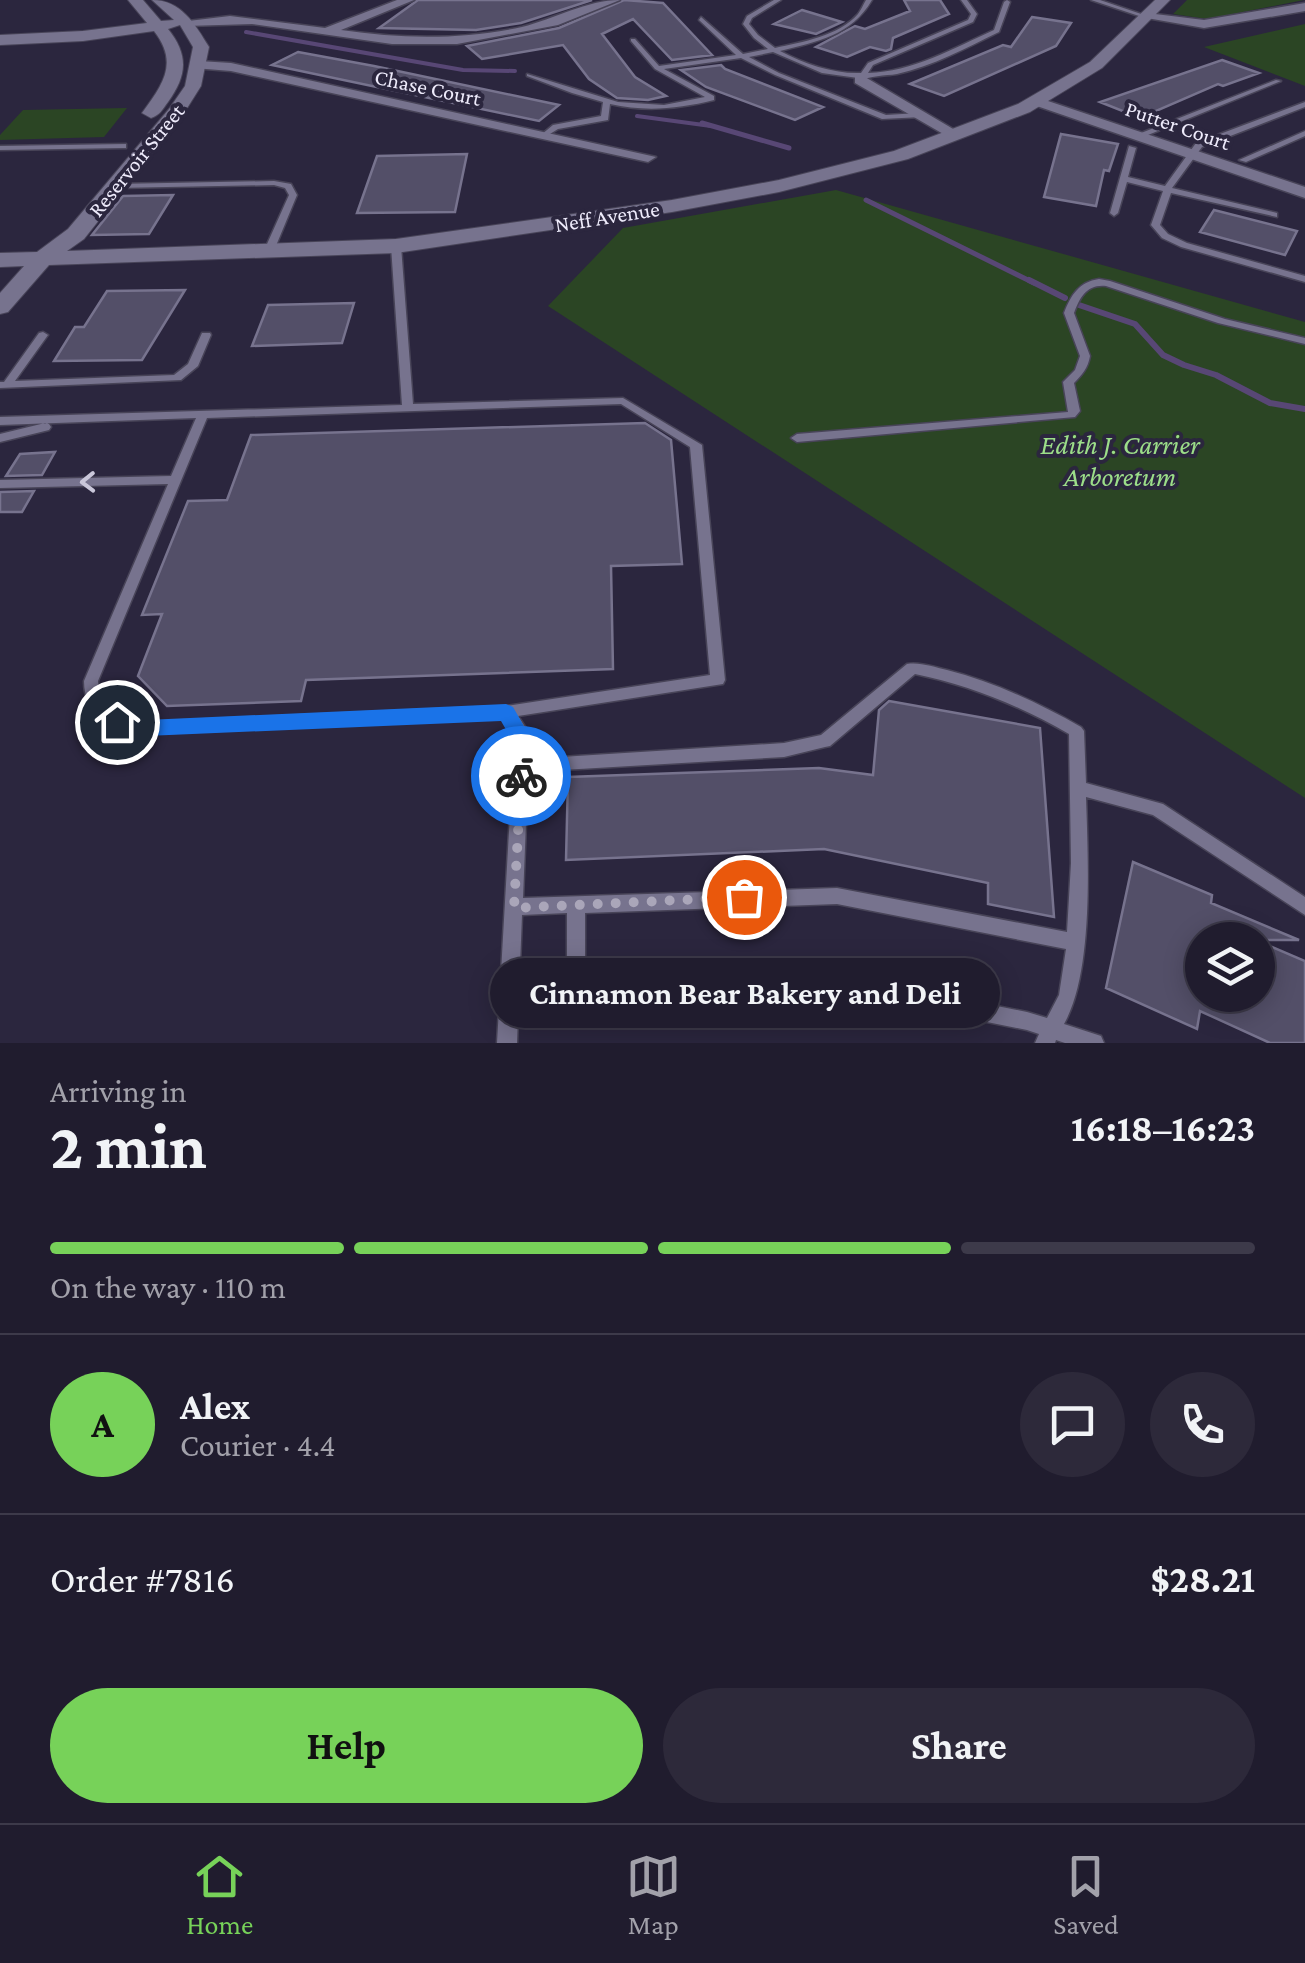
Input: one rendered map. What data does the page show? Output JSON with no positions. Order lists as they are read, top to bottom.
{
  "streets": {
    "main road": ["Reservoir Street", "Neff Avenue"],
    "street": ["Chase Court", "Putter Court"]
  },
  "crossings": [
    ["Chase Court", "Reservoir Street"],
    ["Putter Court", "Neff Avenue"],
    ["Reservoir Street", "Neff Avenue"]
  ],
  "parks": ["Edith J. Carrier Arboretum"],
  "places": ["Cinnamon Bear Bakery and Deli"],
  "page": {
    "bubble": "Cinnamon Bear Bakery and Deli",
    "heading": ["2 min", "Arriving in", "16:18–16:23"],
    "panel": [
      "Alex",
      "Courier · 4.4",
      "Order #7816",
      "$28.21"
    ],
    "bar": "On the way · 110 m",
    "round": "A",
    "buttons": ["Help", "Share"],
    "tabs": ["Home", "Map", "Saved"]
  }
}
